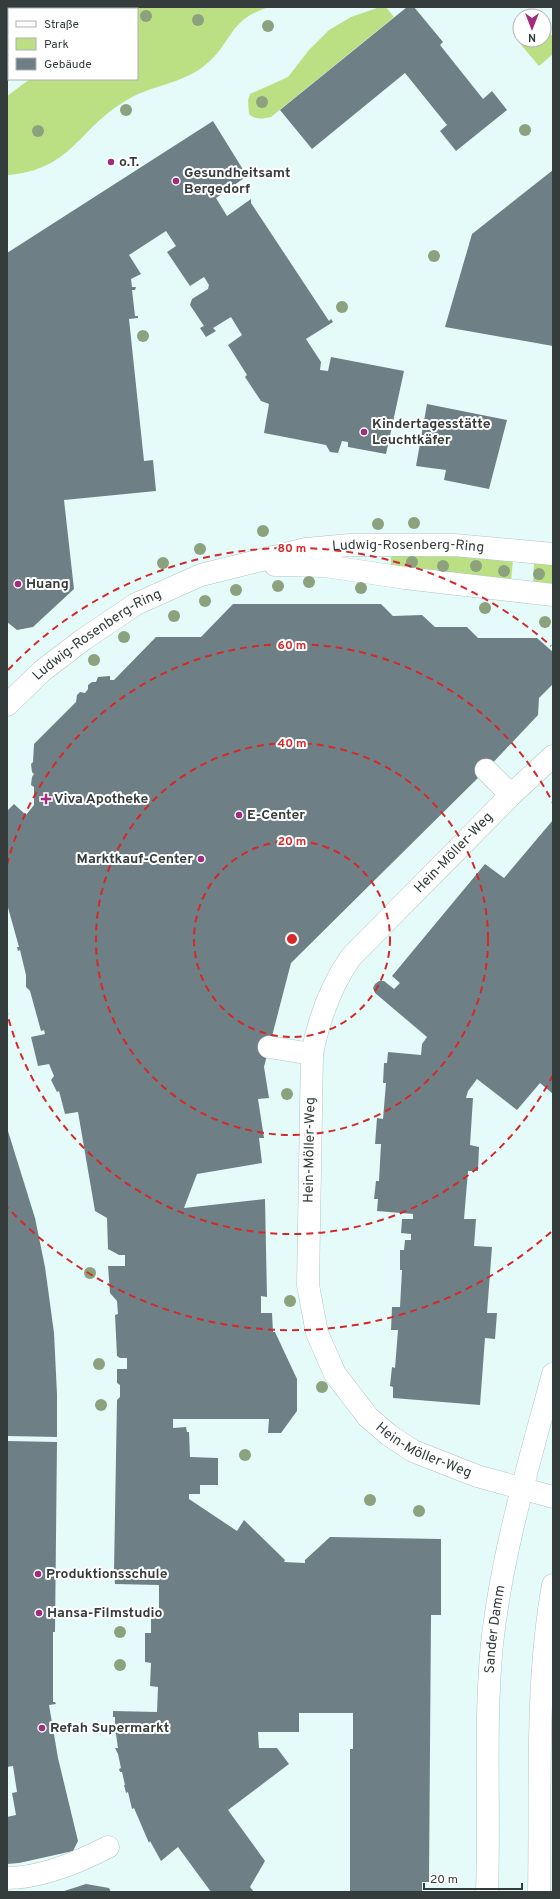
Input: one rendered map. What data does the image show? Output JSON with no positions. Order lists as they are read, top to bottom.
{
  "streets": {
    "street": ["Ludwig-Rosenberg-Ring", "Hein-Möller-Weg", "Sander Damm"]
  },
  "crossings": [
    ["Hein-Möller-Weg", "Sander Damm"]
  ],
  "places": {
    "other": [
      "o.T.",
      "Gesundheitsamt Bergedorf",
      "Kindertagesstätte Leuchtkäfer",
      "Huang",
      "E-Center",
      "Marktkauf-Center",
      "Produktionsschule",
      "Hansa-Filmstudio",
      "Refah Supermarkt"
    ],
    "health": ["Viva Apotheke"]
  },
  "legend": ["Straße", "Park", "Gebäude"],
  "scale_bar": "20 m",
  "north": "bottom",
  "rings": [
    "80 m",
    "60 m",
    "40 m",
    "20 m"
  ]
}
